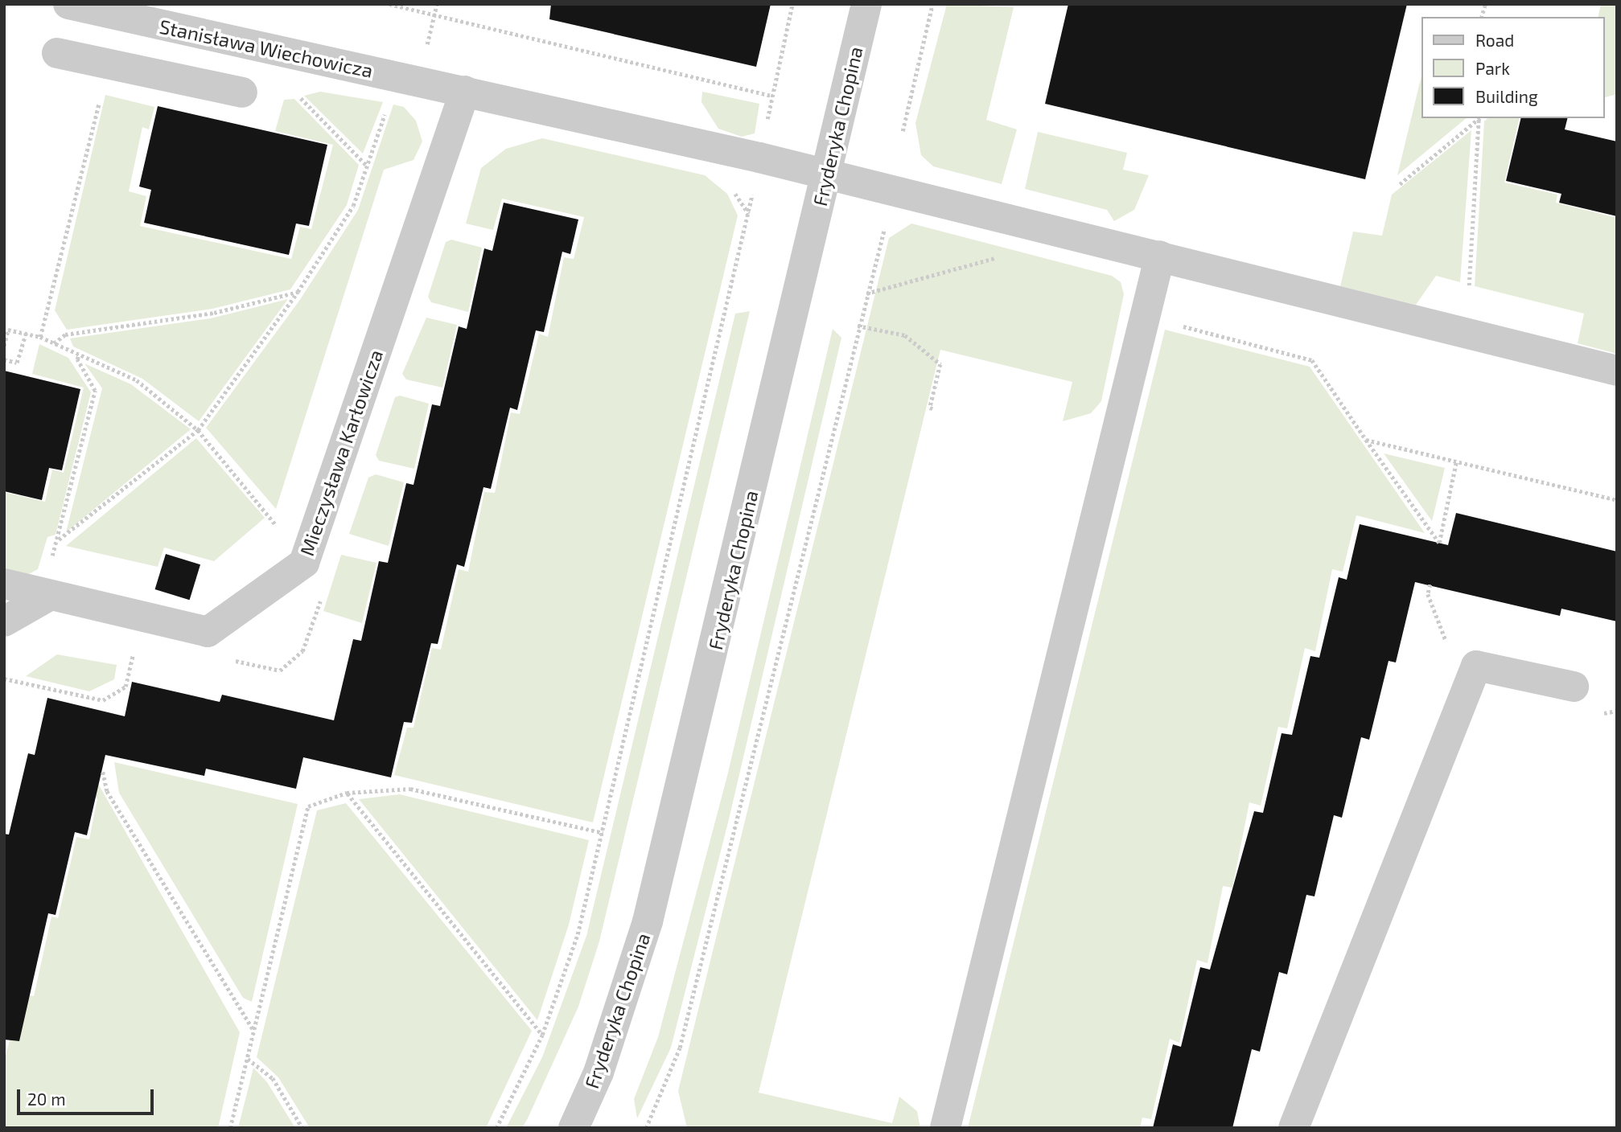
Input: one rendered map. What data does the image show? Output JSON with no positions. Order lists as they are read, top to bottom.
{
  "streets": {
    "street": ["Stanisława Wiechowicza", "Fryderyka Chopina", "Mieczysława Karłowicza"]
  },
  "crossings": [
    ["Stanisława Wiechowicza", "Fryderyka Chopina"],
    ["Stanisława Wiechowicza", "Mieczysława Karłowicza"]
  ],
  "legend": ["Road", "Park", "Building"],
  "scale_bar": "20 m"
}
